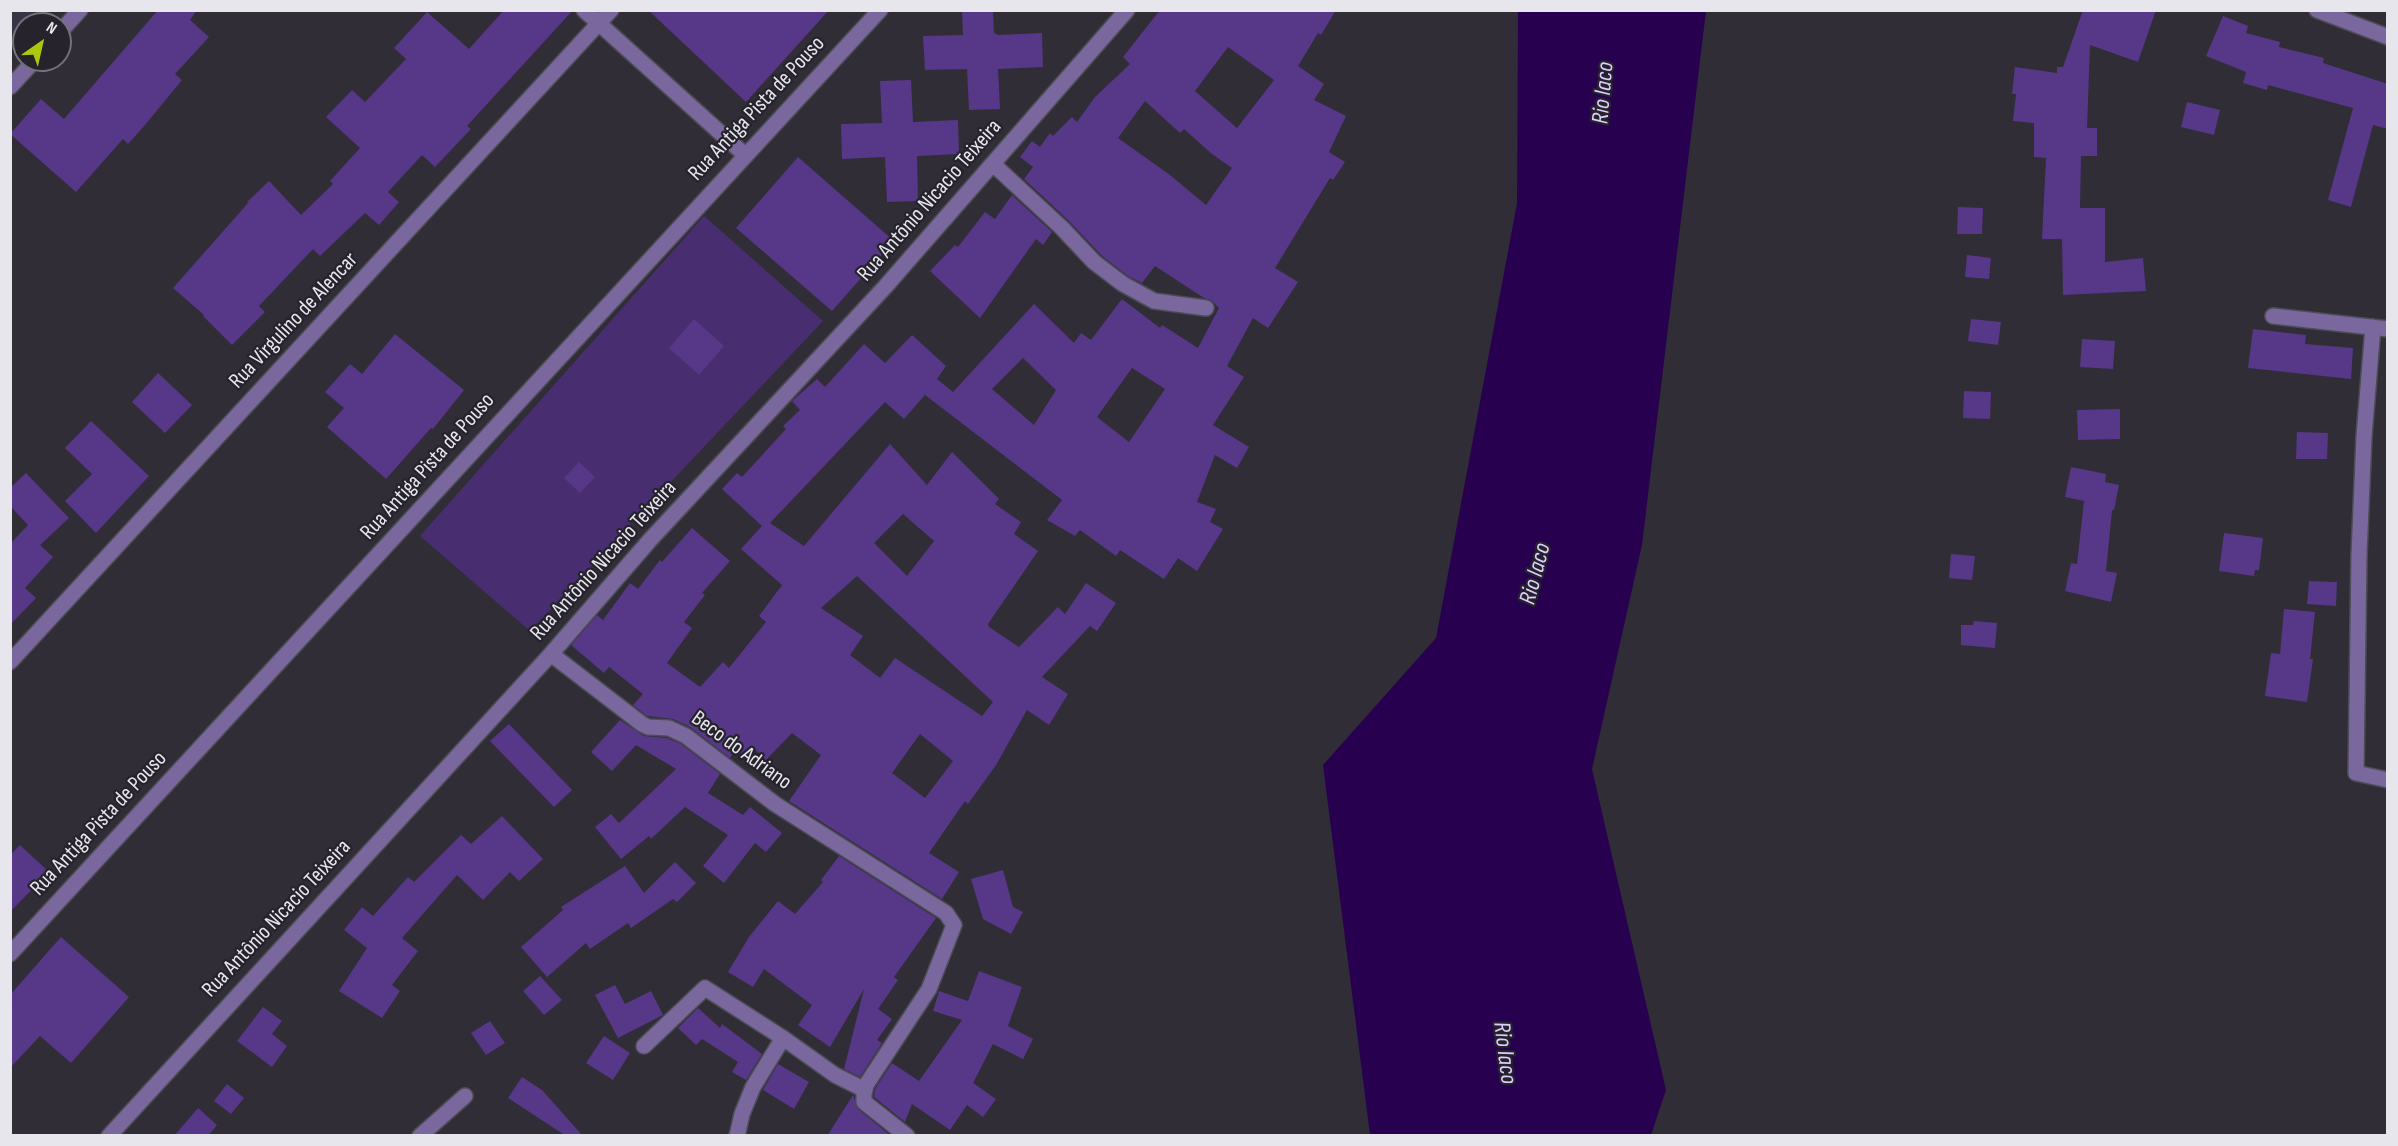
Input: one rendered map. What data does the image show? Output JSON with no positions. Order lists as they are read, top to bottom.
{
  "streets": {
    "street": [
      "Rua Antiga Pista de Pouso",
      "Rua Antônio Nicacio Teixeira",
      "Rua Virgulino de Alencar",
      "Beco do Adriano"
    ]
  },
  "crossings": [
    ["Rua Antônio Nicacio Teixeira", "Beco do Adriano"]
  ],
  "water": ["Rio Iaco"],
  "north": "top right"
}
